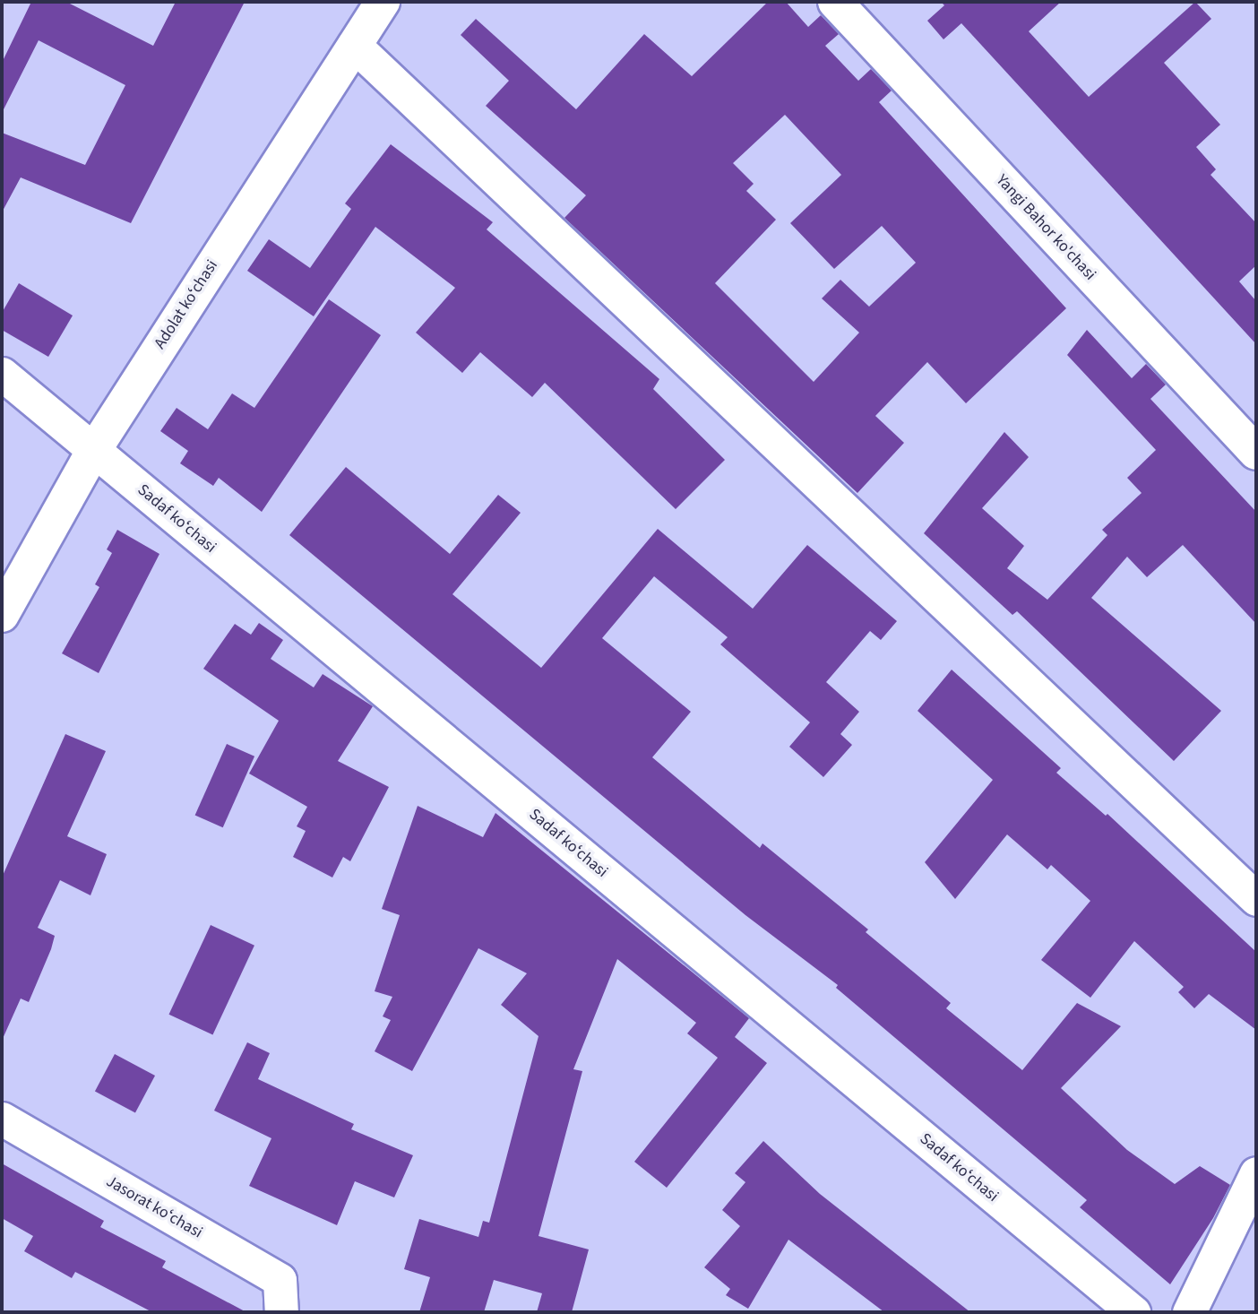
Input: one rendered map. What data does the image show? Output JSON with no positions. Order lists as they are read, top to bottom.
{
  "streets": {
    "street": [
      "Yangi Bahor ko'chasi",
      "Adolat koʻchasi",
      "Sadaf koʻchasi",
      "Jasorat koʻchasi"
    ]
  },
  "crossings": [
    ["Adolat koʻchasi", "Sadaf koʻchasi"]
  ]
}
